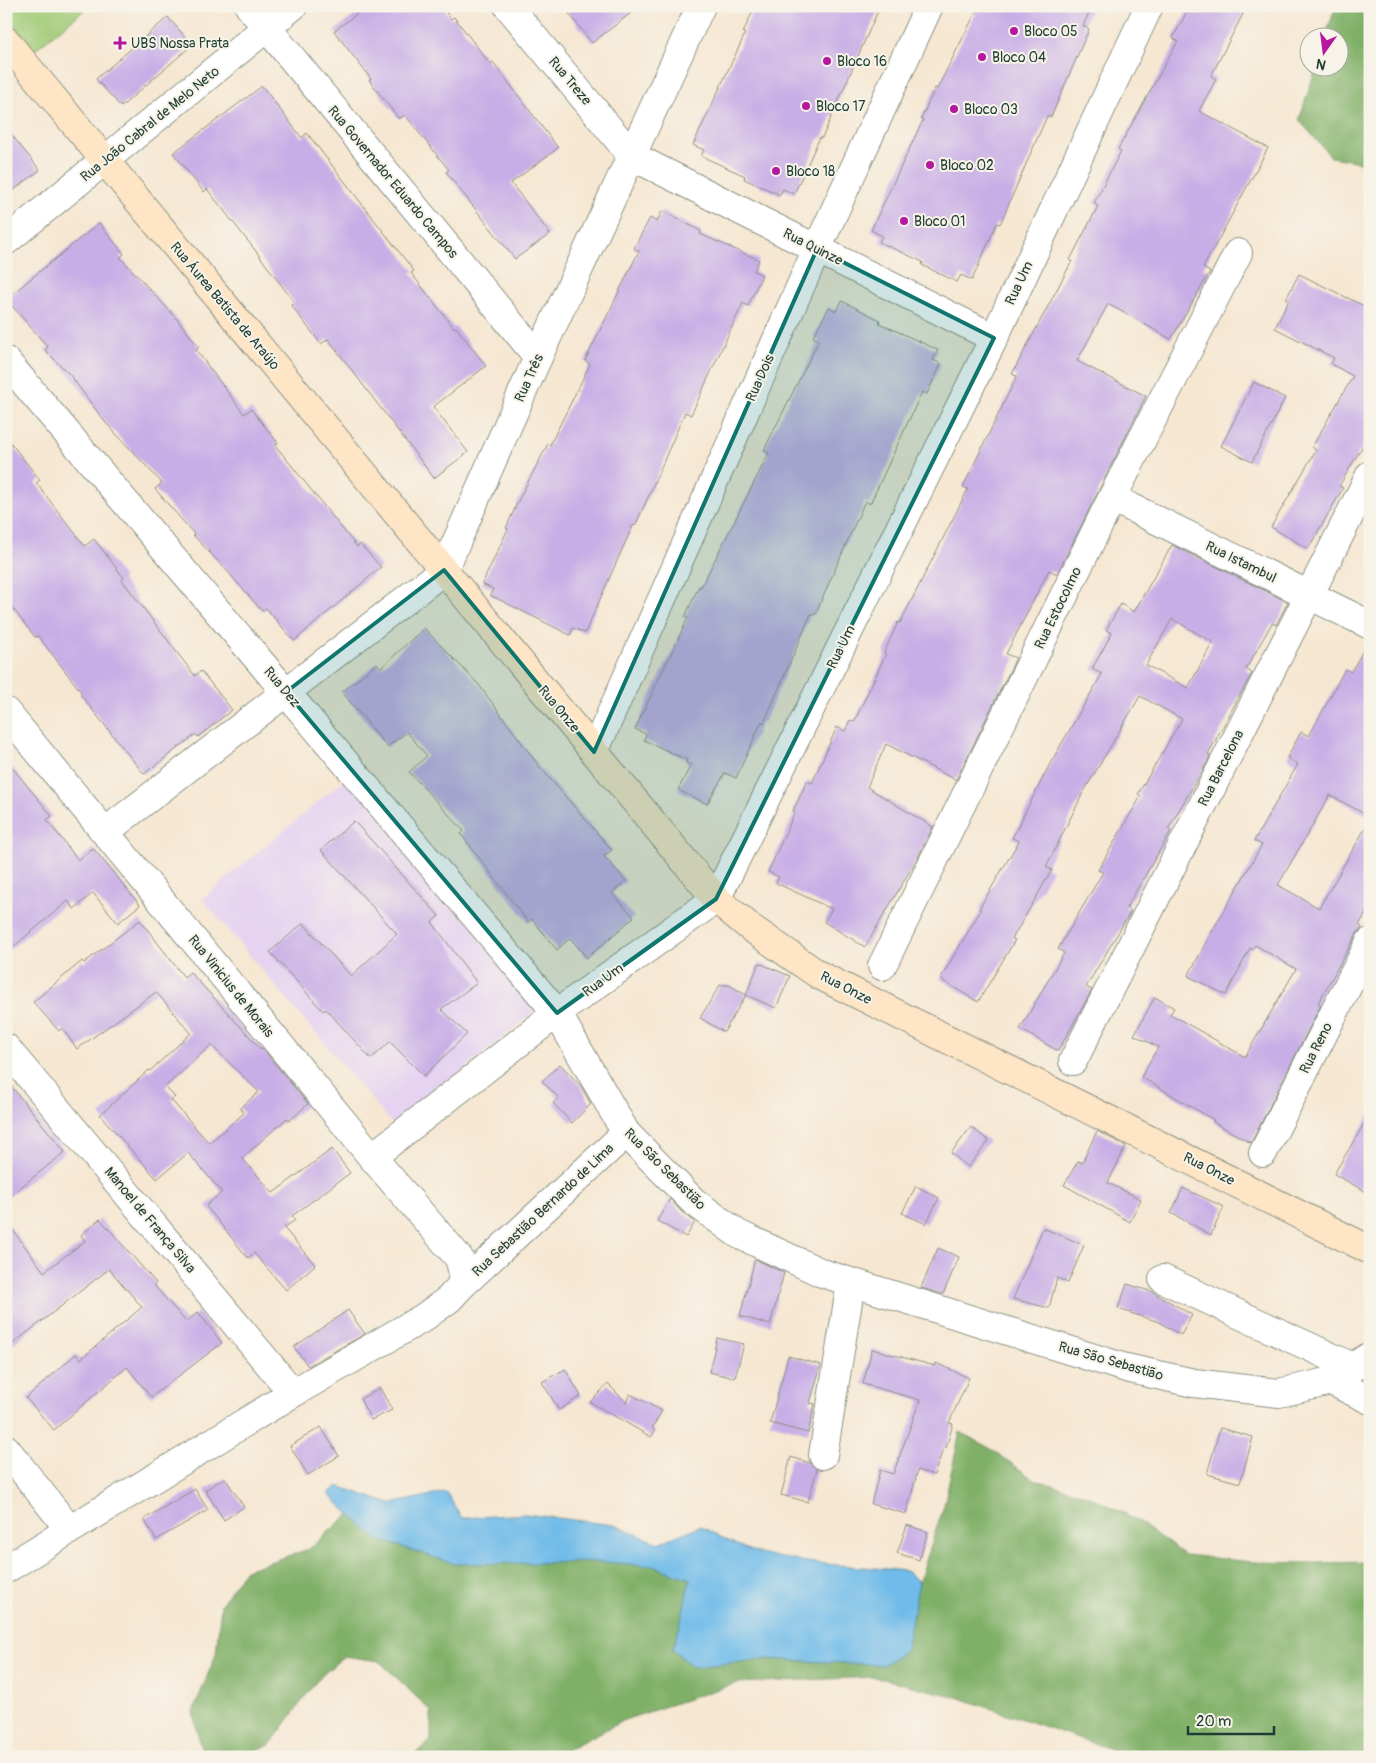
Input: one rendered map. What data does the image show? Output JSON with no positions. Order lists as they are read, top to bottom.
{
  "streets": {
    "street": [
      "Rua Treze",
      "Rua João Cabral de Melo Neto",
      "Rua Governador Eduardo Campos",
      "Rua Quinze",
      "Rua Um",
      "Rua Áurea Batista de Araújo",
      "Rua Três",
      "Rua Dois",
      "Rua Istambul",
      "Rua Estocolmo",
      "Rua Dez",
      "Rua Onze",
      "Rua Barcelona",
      "Rua Vinicius de Morais",
      "Rua Reno",
      "Rua São Sebastião",
      "Rua Sebastião Bernardo de Lima",
      "Manoel de França Silva"
    ]
  },
  "crossings": [
    ["Rua Treze", "Rua Quinze"],
    ["Rua Treze", "Rua Três"],
    ["Rua João Cabral de Melo Neto", "Rua Governador Eduardo Campos"],
    ["Rua João Cabral de Melo Neto", "Rua Áurea Batista de Araújo"],
    ["Rua Governador Eduardo Campos", "Rua Três"],
    ["Rua Quinze", "Rua Um"],
    ["Rua Quinze", "Rua Três"],
    ["Rua Quinze", "Rua Dois"],
    ["Rua Um", "Rua Dez"],
    ["Rua Um", "Rua Onze"],
    ["Rua Um", "Rua Vinicius de Morais"],
    ["Rua Um", "Rua São Sebastião"],
    ["Rua Áurea Batista de Araújo", "Rua Três"],
    ["Rua Áurea Batista de Araújo", "Rua Onze"],
    ["Rua Três", "Rua Dez"],
    ["Rua Três", "Rua Onze"],
    ["Rua Três", "Rua Vinicius de Morais"],
    ["Rua Dois", "Rua Onze"],
    ["Rua Istambul", "Rua Estocolmo"],
    ["Rua Istambul", "Rua Barcelona"],
    ["Rua Dez", "Rua São Sebastião"],
    ["Rua Vinicius de Morais", "Rua Sebastião Bernardo de Lima"],
    ["Rua São Sebastião", "Rua Sebastião Bernardo de Lima"],
    ["Rua Sebastião Bernardo de Lima", "Manoel de França Silva"]
  ],
  "places": {
    "other": [
      "Bloco 05",
      "Bloco 04",
      "Bloco 16",
      "Bloco 17",
      "Bloco 03",
      "Bloco 02",
      "Bloco 18",
      "Bloco 01"
    ],
    "health": ["UBS Nossa Prata"]
  },
  "scale_bar": "20 m",
  "north": "bottom"
}
